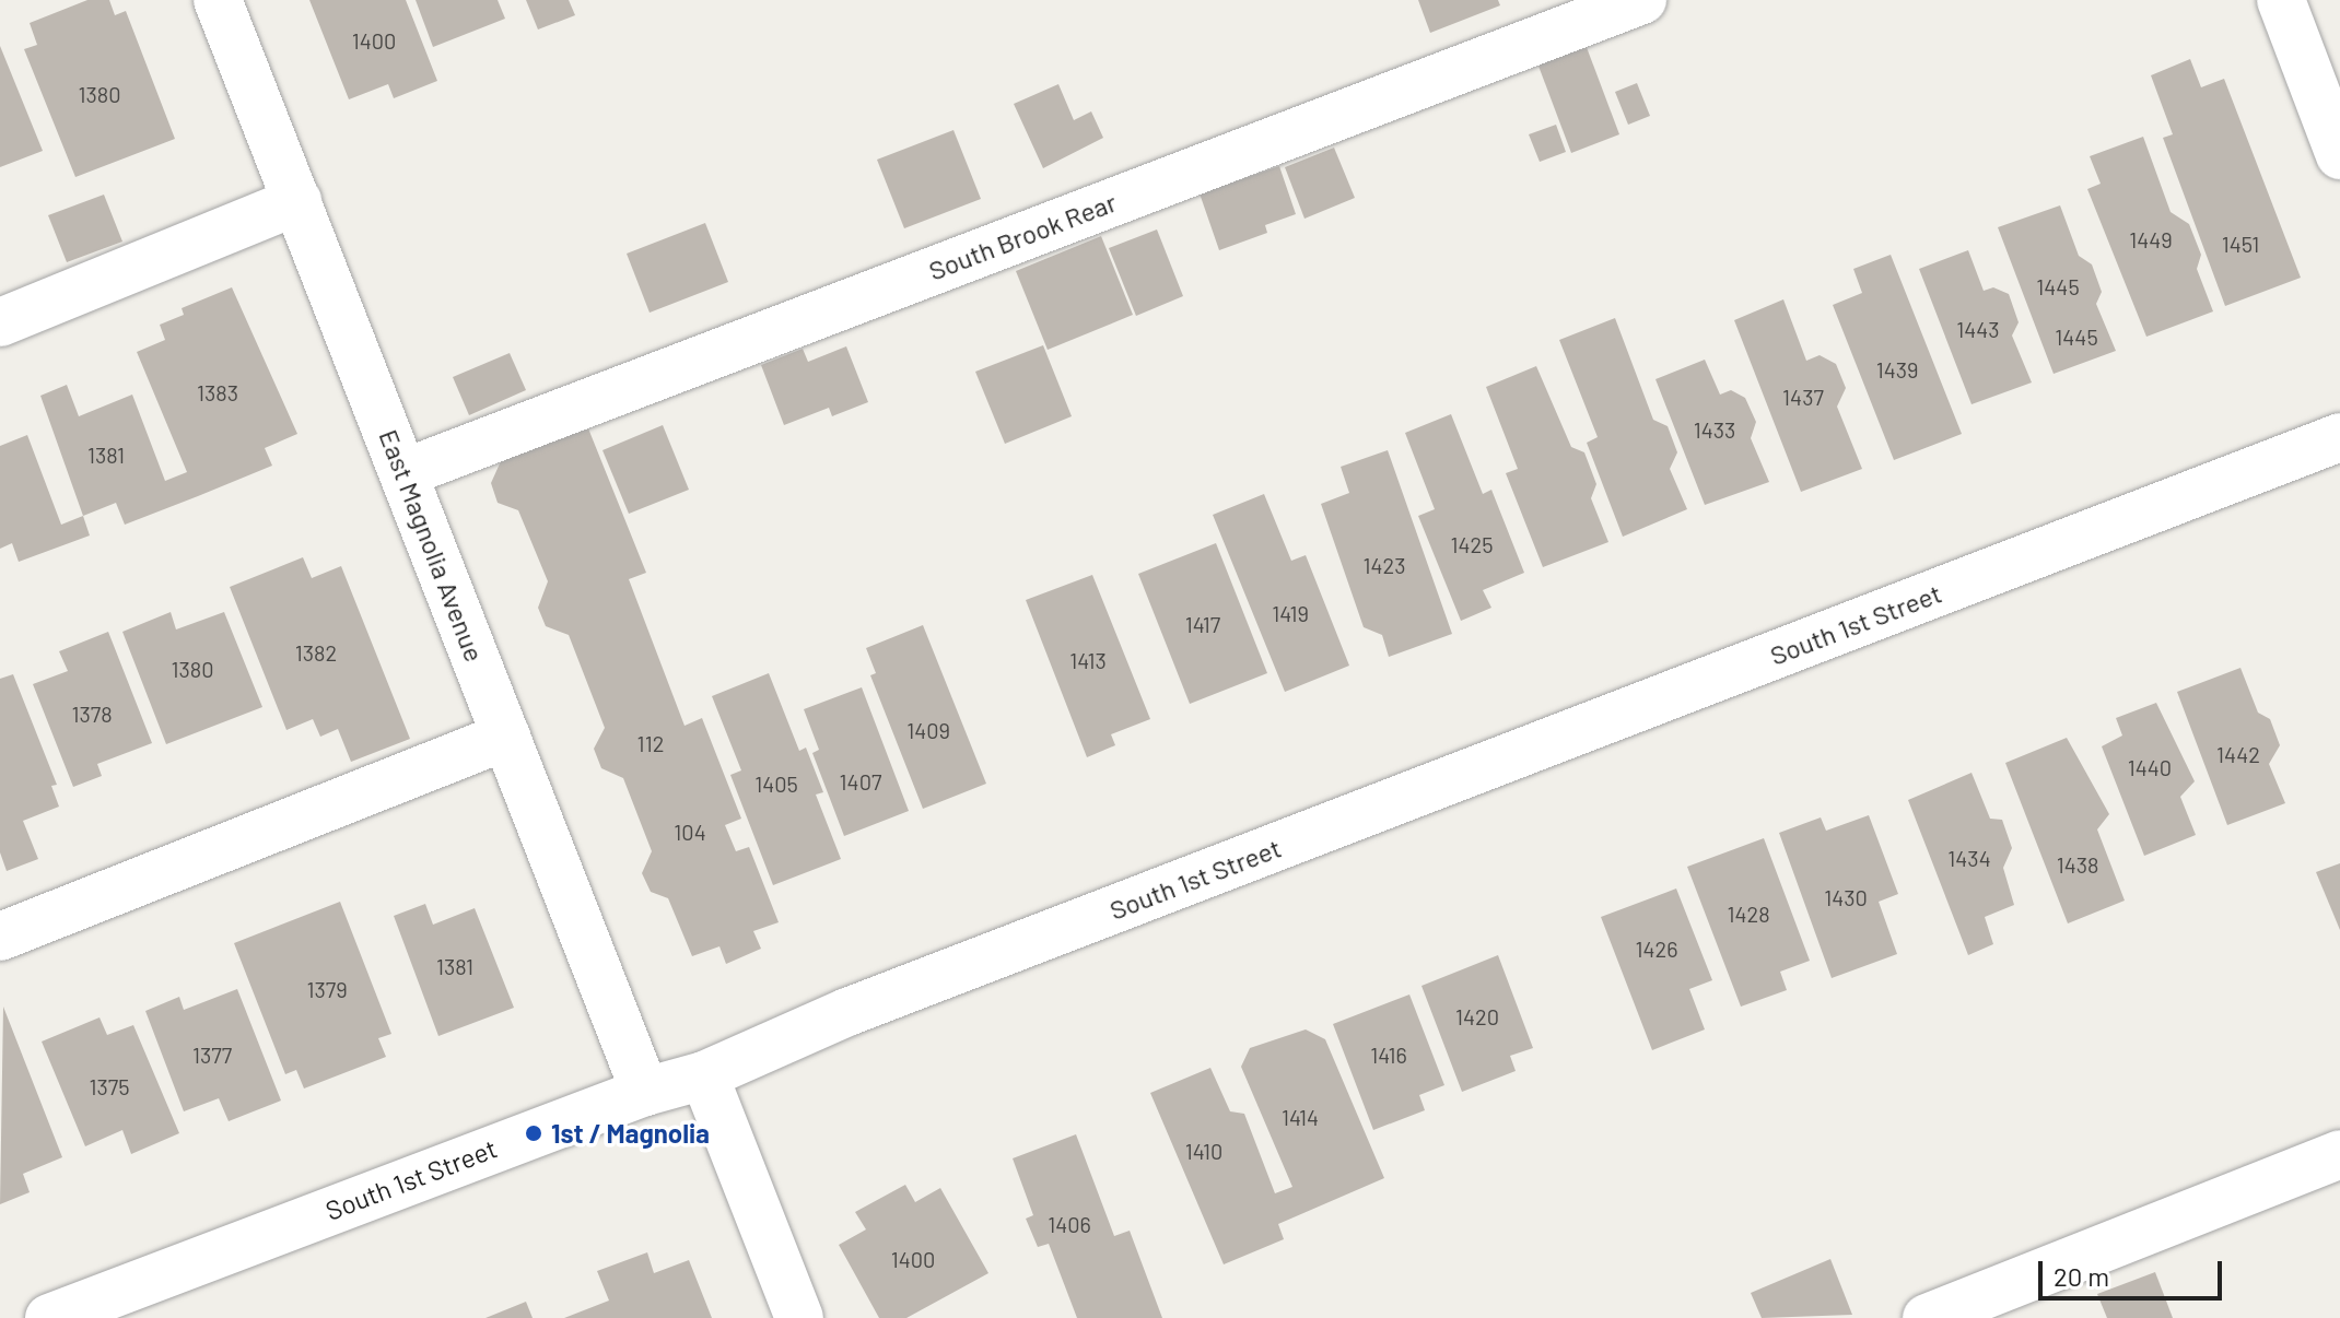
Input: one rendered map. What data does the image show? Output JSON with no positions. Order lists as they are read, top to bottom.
{
  "streets": {
    "street": ["South Brook Rear", "East Magnolia Avenue", "South 1st Street"]
  },
  "crossings": [
    ["South Brook Rear", "East Magnolia Avenue"],
    ["East Magnolia Avenue", "South 1st Street"]
  ],
  "places": ["1st / Magnolia"],
  "house_numbers": [
    "1400",
    "1380",
    "1449",
    "1451",
    "1445",
    "1443",
    "1445",
    "1439",
    "1383",
    "1437",
    "1433",
    "1381",
    "1425",
    "1423",
    "1419",
    "1417",
    "1382",
    "1413",
    "1380",
    "1378",
    "1409",
    "112",
    "1442",
    "1440",
    "1407",
    "1405",
    "104",
    "1434",
    "1438",
    "1430",
    "1428",
    "1426",
    "1381",
    "1379",
    "1420",
    "1377",
    "1416",
    "1375",
    "1414",
    "1410",
    "1406",
    "1400"
  ],
  "scale_bar": "20 m"
}
